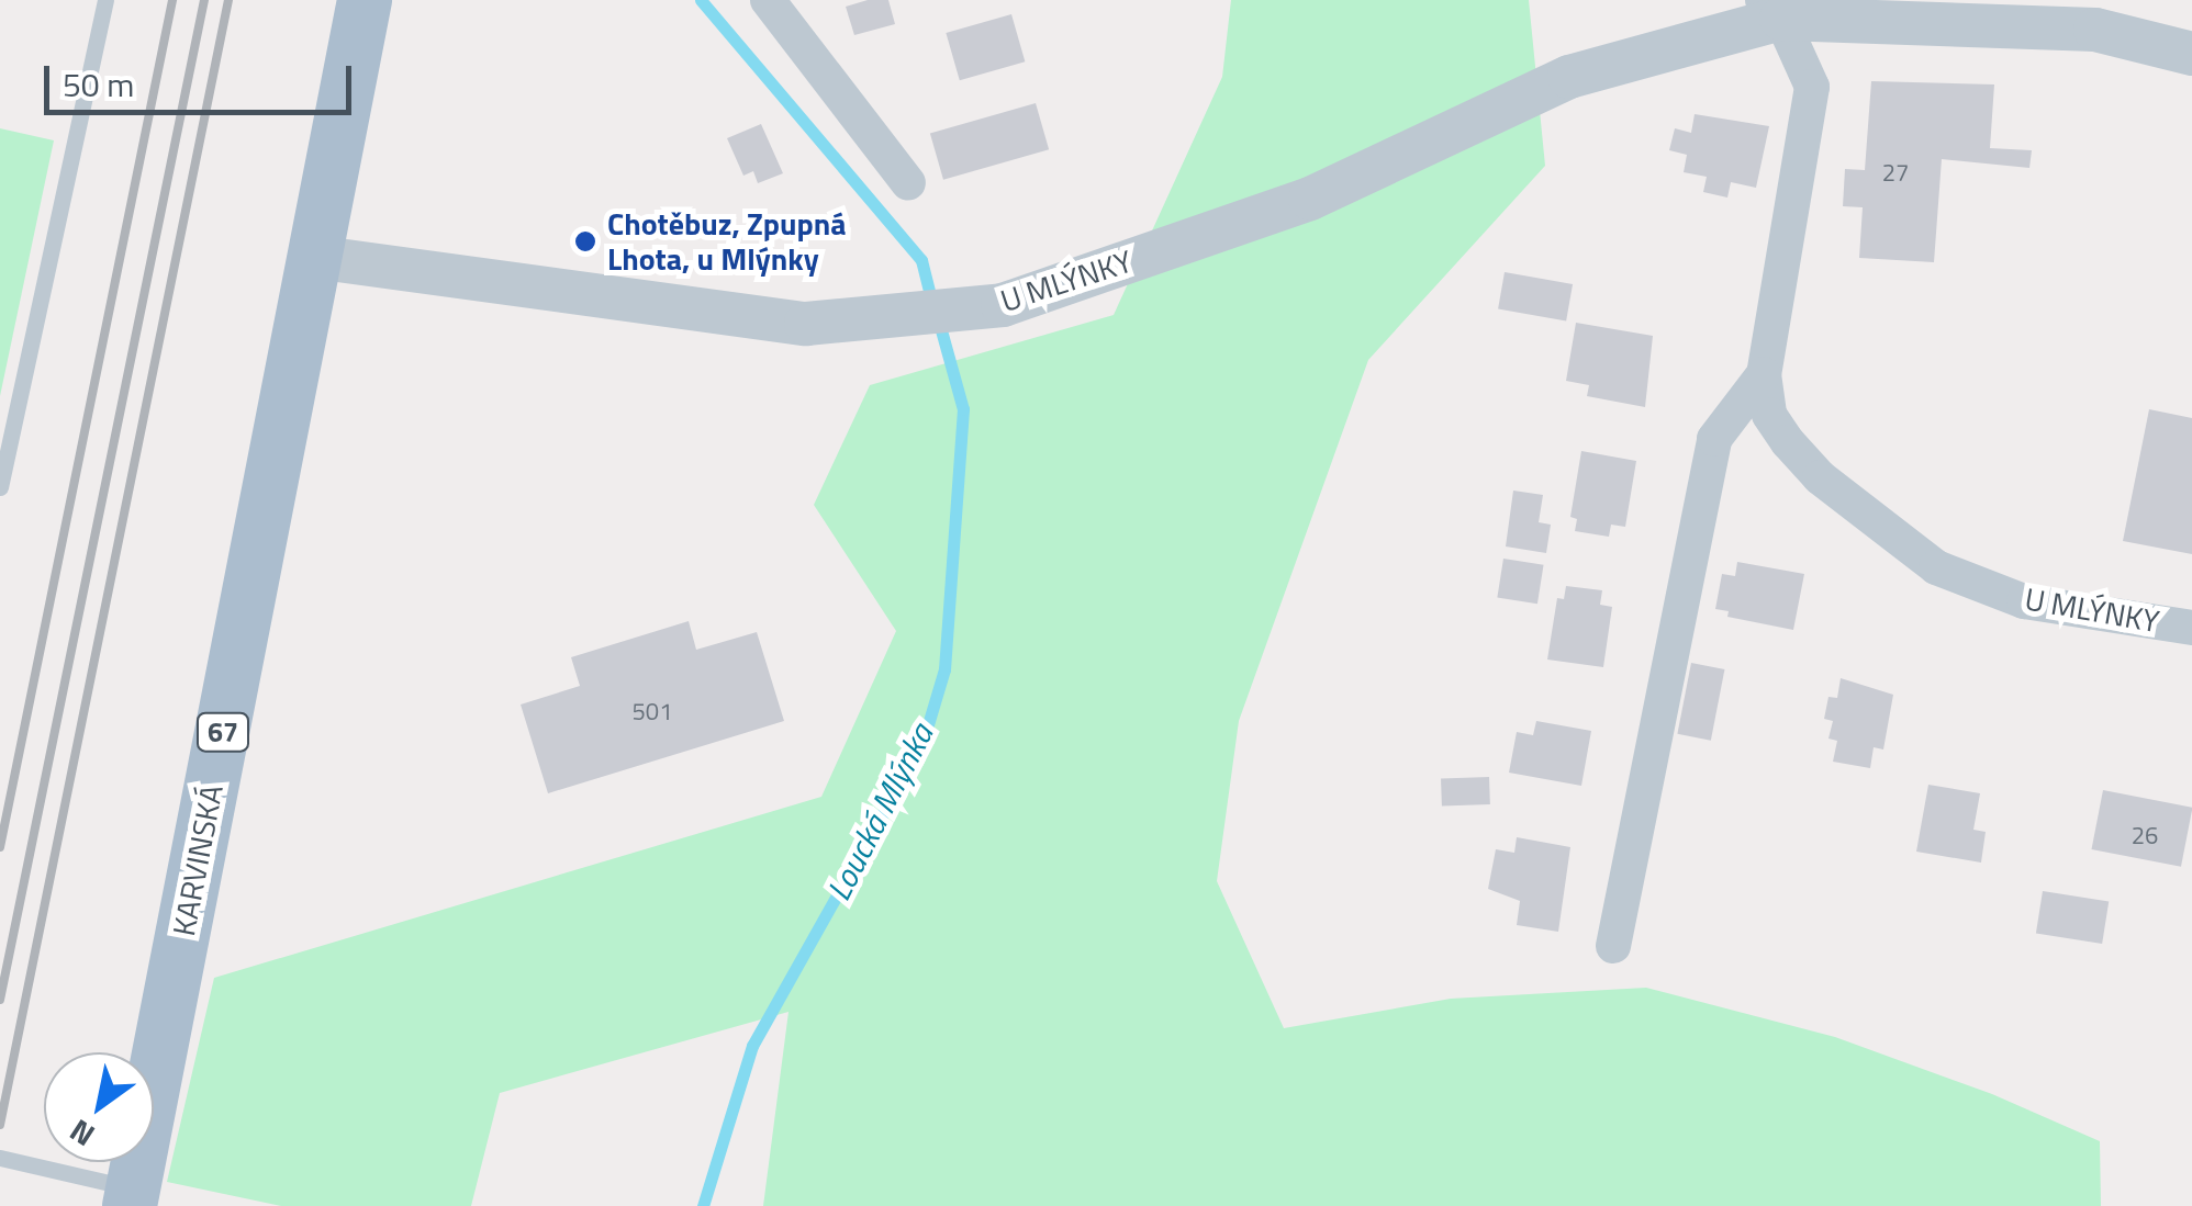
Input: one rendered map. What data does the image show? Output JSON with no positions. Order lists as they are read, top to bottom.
{
  "streets": {
    "main road": ["67", "KARVINSKÁ"],
    "street": ["U MLÝNKY"]
  },
  "crossings": [
    ["U MLÝNKY", "67"],
    ["U MLÝNKY", "KARVINSKÁ"],
    ["67", "KARVINSKÁ"]
  ],
  "water": ["Loucká Mlýnka"],
  "places": ["Chotěbuz, Zpupná Lhota, u Mlýnky"],
  "house_numbers": ["27", "501", "26"],
  "scale_bar": "50 m",
  "north": "bottom left"
}
